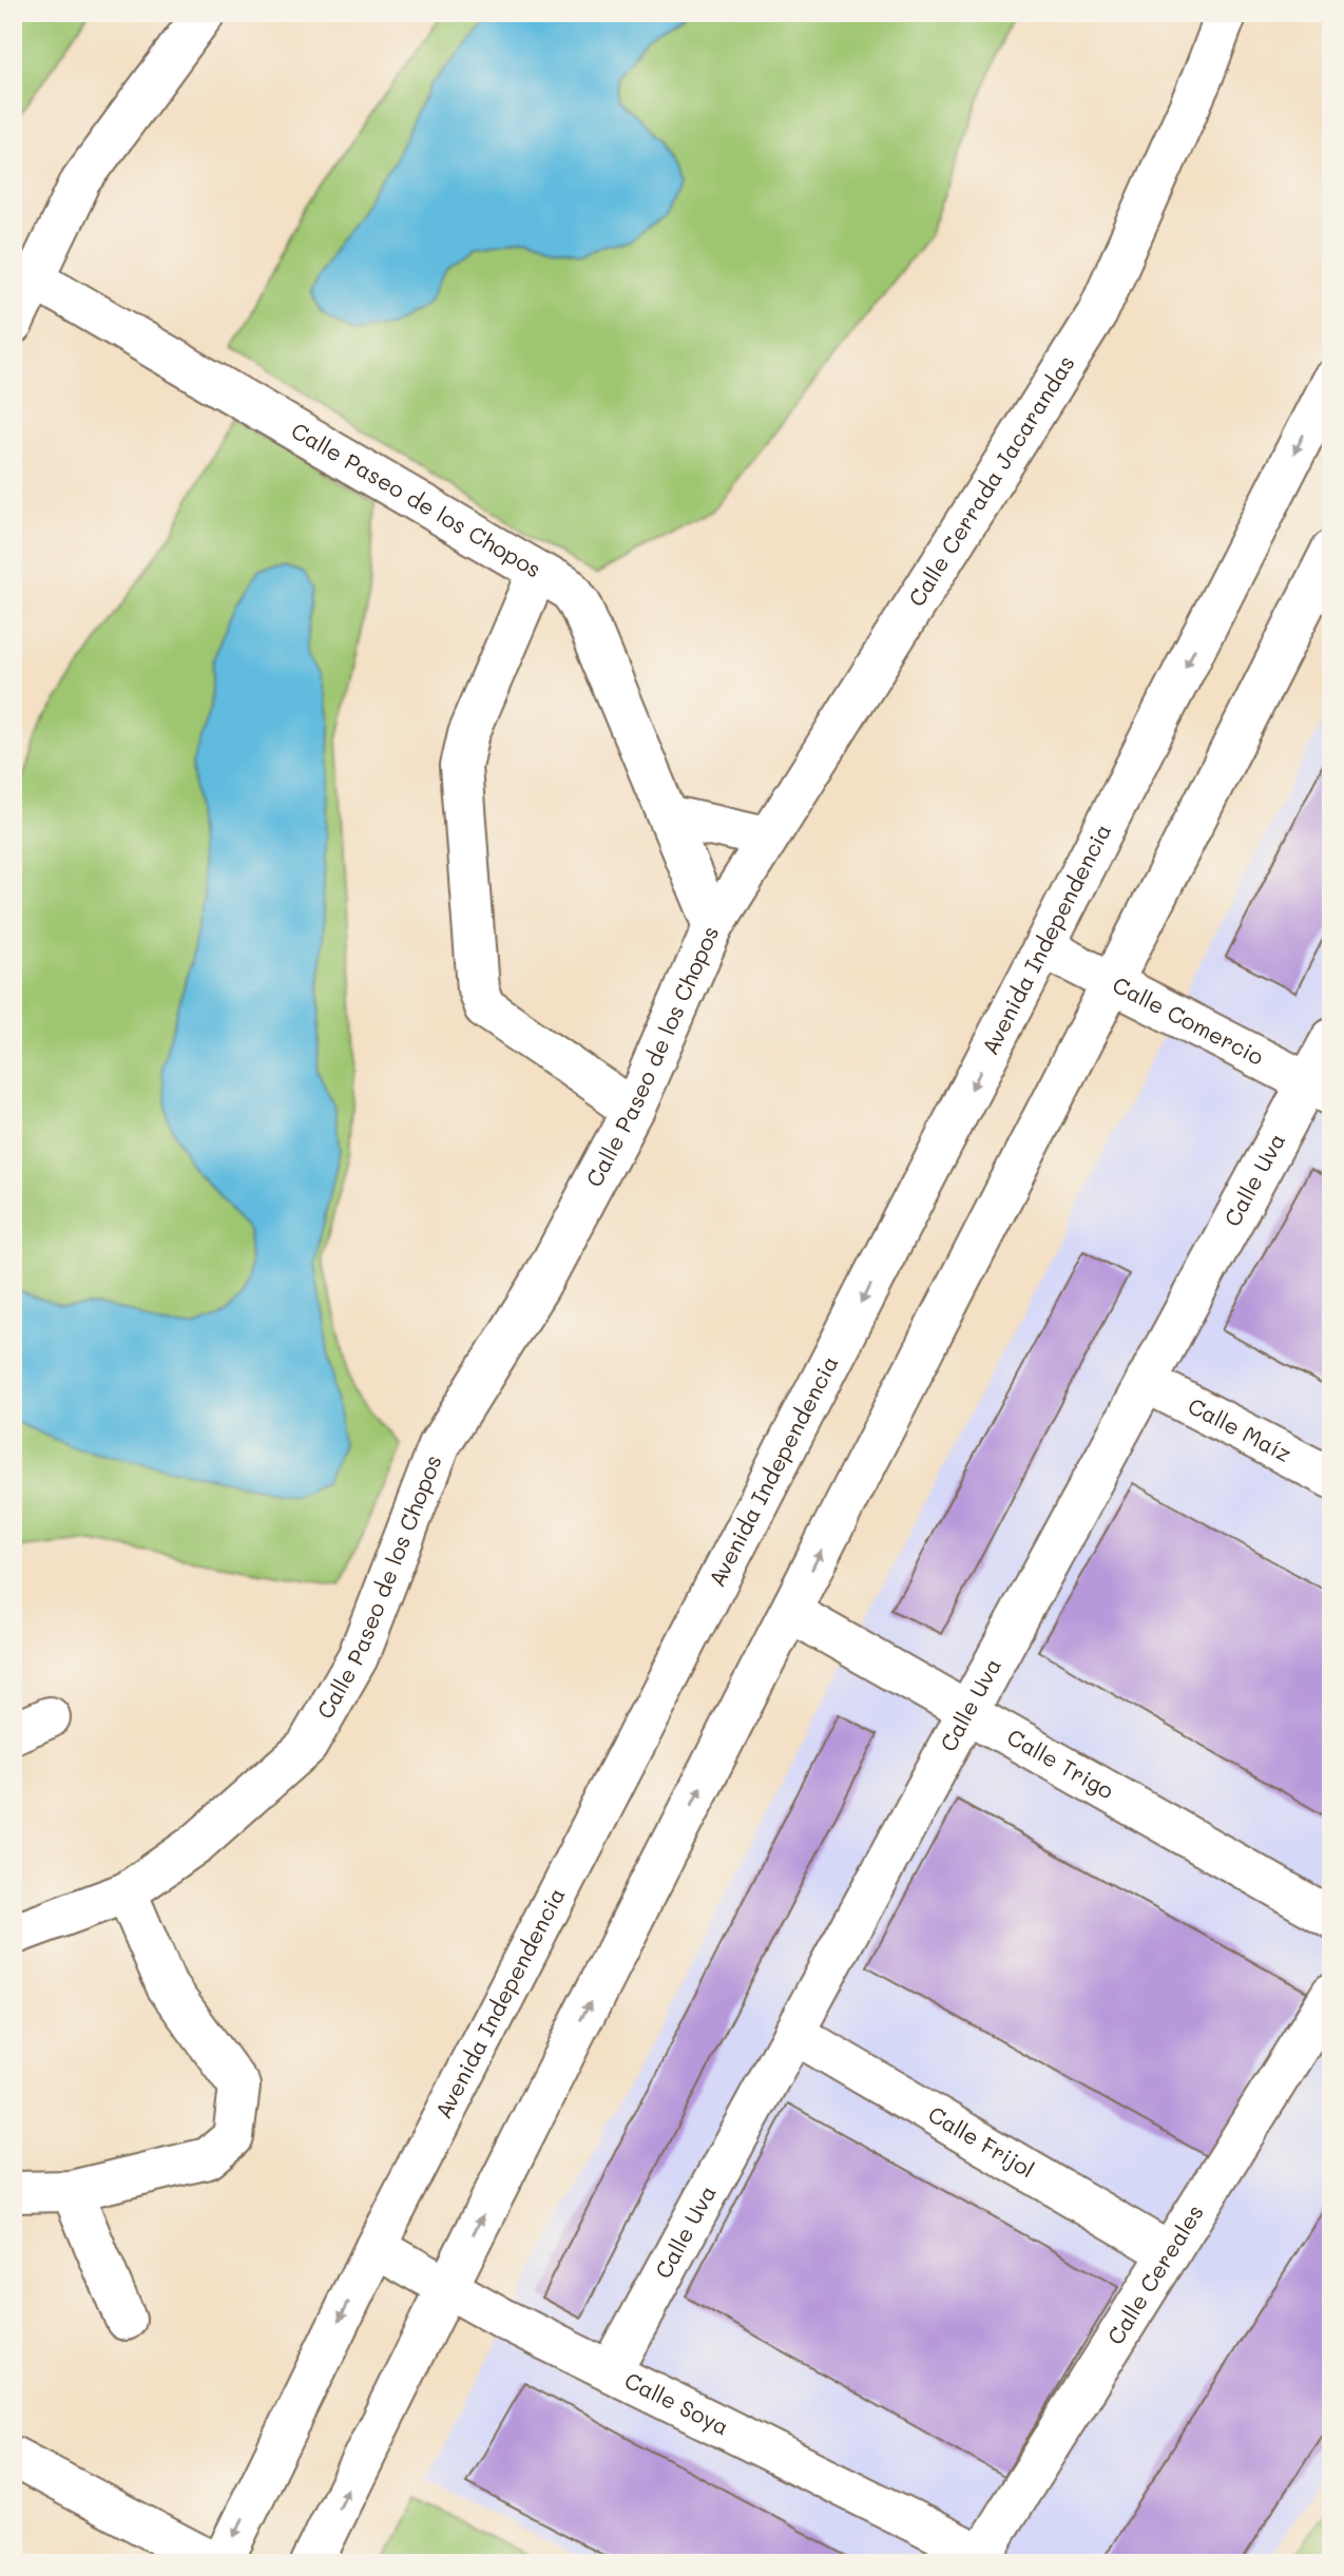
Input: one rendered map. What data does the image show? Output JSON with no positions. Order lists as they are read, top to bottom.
{
  "streets": {
    "street": [
      "Calle Cerrada Jacarandas",
      "Calle Paseo de los Chopos",
      "Avenida Independencia",
      "Calle Comercio",
      "Calle Uva",
      "Calle Maíz",
      "Calle Trigo",
      "Calle Frijol",
      "Calle Cereales",
      "Calle Soya"
    ]
  },
  "crossings": [
    ["Calle Cerrada Jacarandas", "Calle Paseo de los Chopos"],
    ["Avenida Independencia", "Calle Comercio"],
    ["Avenida Independencia", "Calle Soya"],
    ["Calle Comercio", "Calle Uva"],
    ["Calle Uva", "Calle Maíz"],
    ["Calle Uva", "Calle Trigo"],
    ["Calle Uva", "Calle Frijol"],
    ["Calle Uva", "Calle Soya"],
    ["Calle Frijol", "Calle Cereales"],
    ["Calle Cereales", "Calle Soya"]
  ]
}
